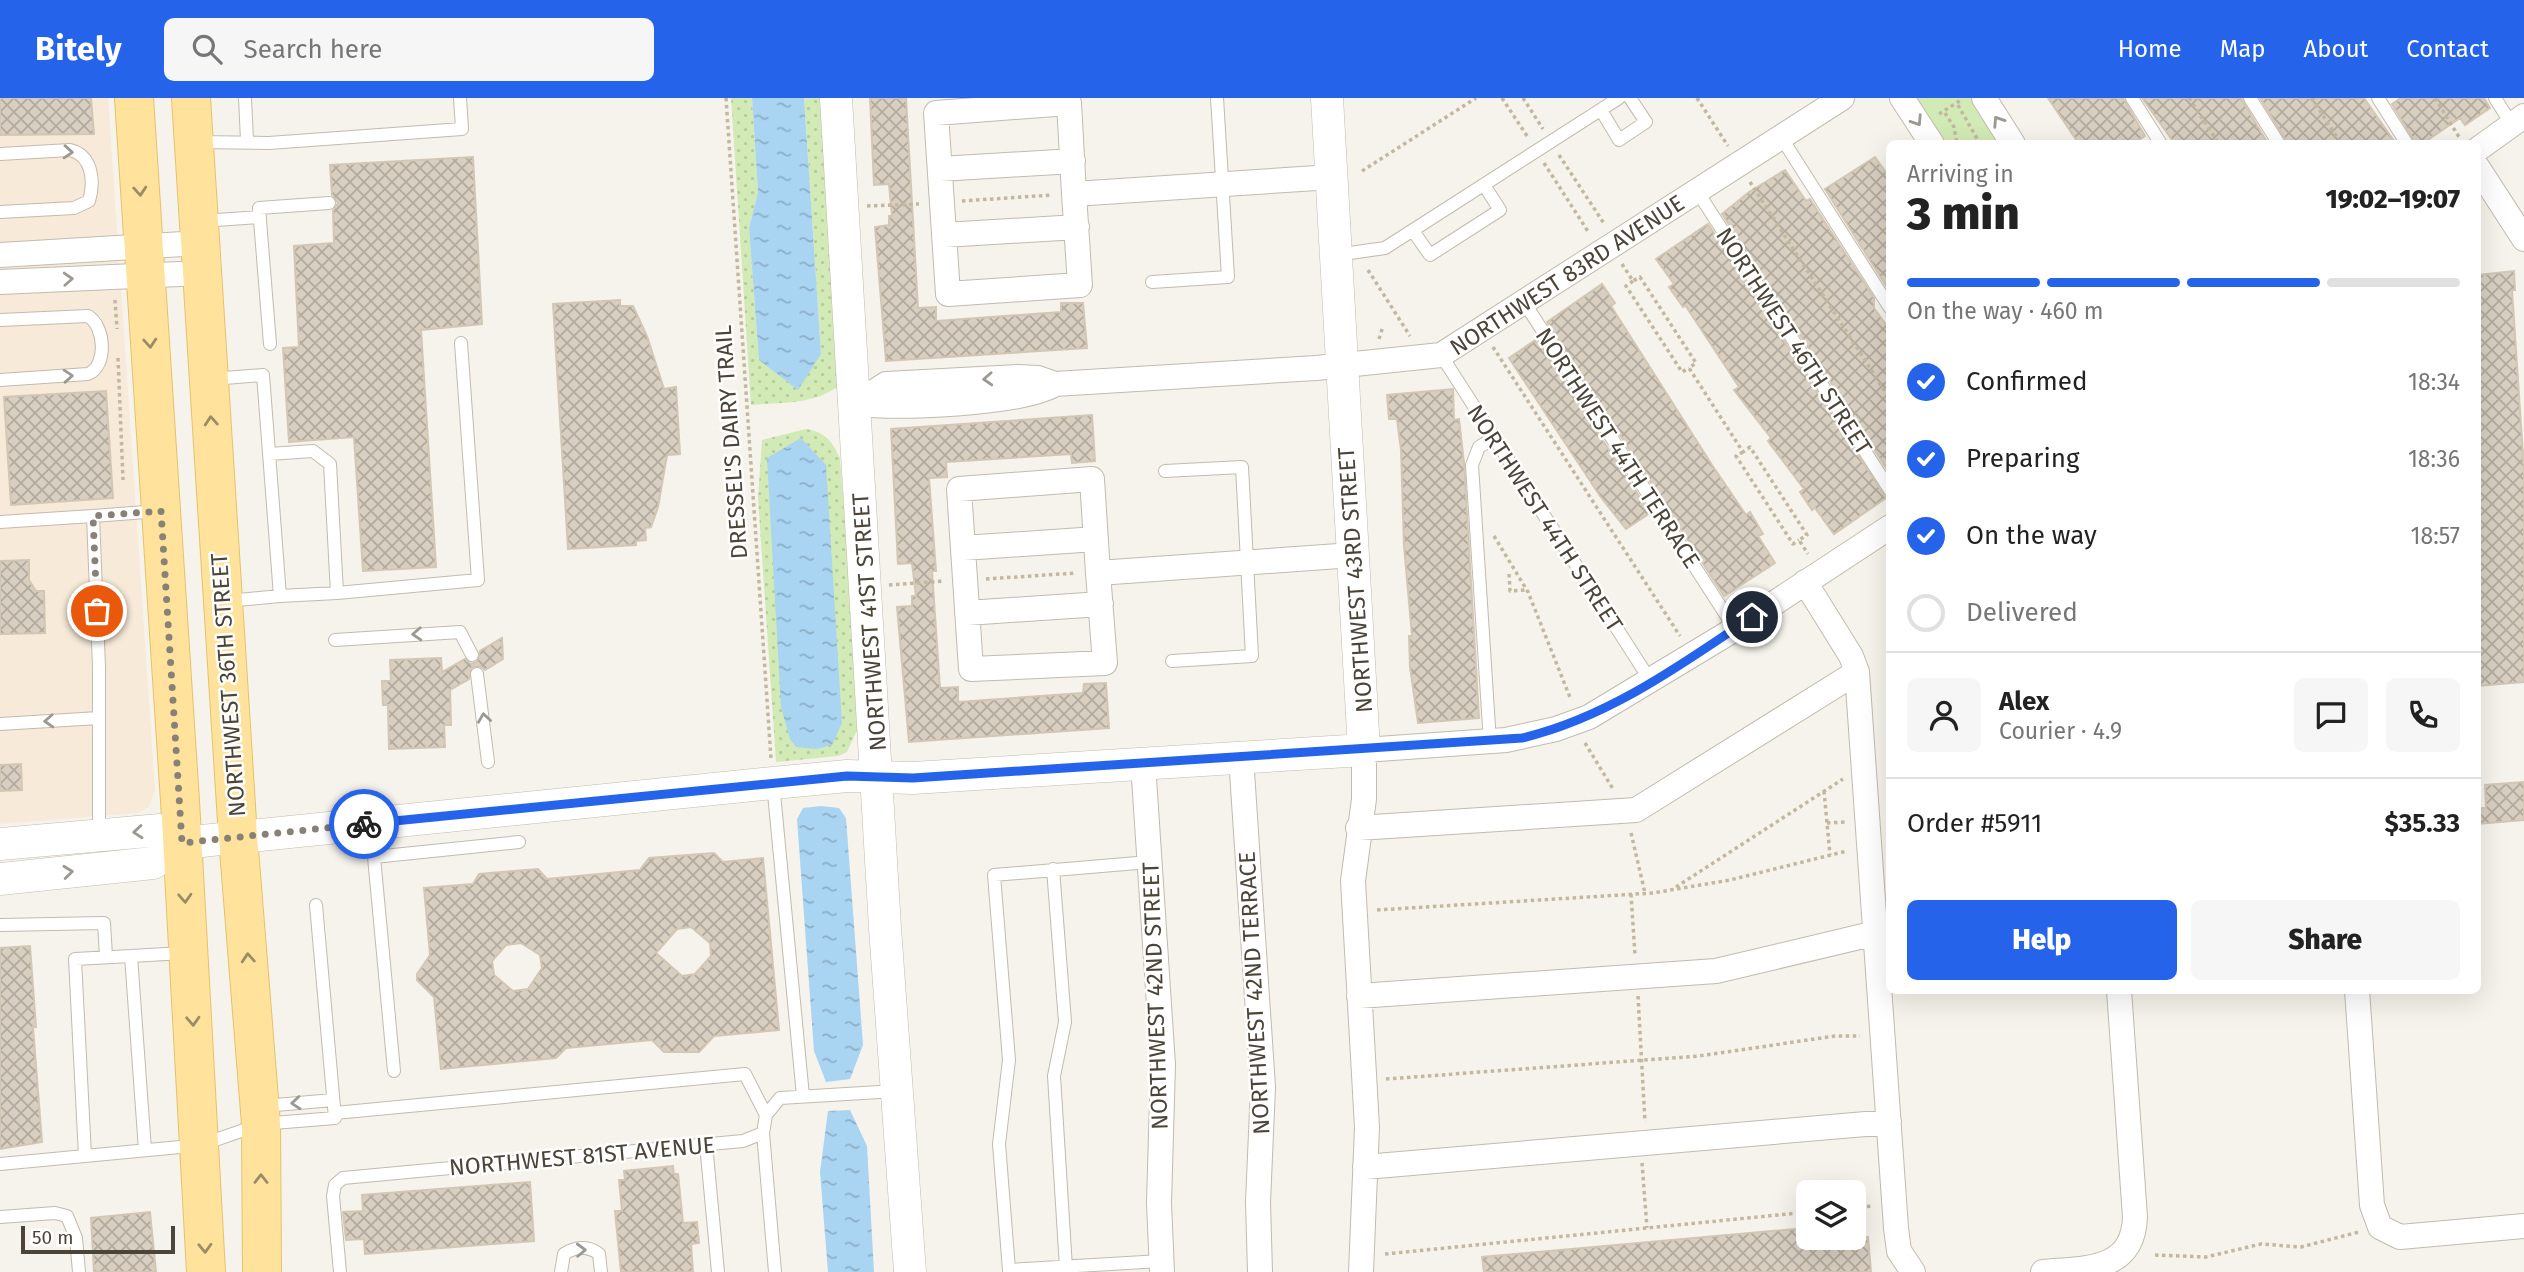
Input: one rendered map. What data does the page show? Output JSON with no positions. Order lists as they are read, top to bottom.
{
  "streets": {
    "main road": ["NORTHWEST 36TH STREET"],
    "street": [
      "NORTHWEST 83RD AVENUE",
      "NORTHWEST 43RD STREET",
      "NORTHWEST 41ST STREET",
      "NORTHWEST 42ND TERRACE",
      "NORTHWEST 42ND STREET"
    ],
    "lane": [
      "NORTHWEST 46TH STREET",
      "NORTHWEST 44TH TERRACE",
      "NORTHWEST 44TH STREET",
      "NORTHWEST 81ST AVENUE"
    ],
    "path": ["DRESSEL'S DAIRY TRAIL"]
  },
  "crossings": [
    ["NORTHWEST 83RD AVENUE", "NORTHWEST 46TH STREET"],
    ["NORTHWEST 83RD AVENUE", "NORTHWEST 44TH TERRACE"],
    ["NORTHWEST 83RD AVENUE", "NORTHWEST 44TH STREET"],
    ["NORTHWEST 83RD AVENUE", "NORTHWEST 43RD STREET"],
    ["NORTHWEST 83RD AVENUE", "NORTHWEST 41ST STREET"]
  ],
  "scale_bar": "50 m",
  "page": {
    "header": "Bitely",
    "search": "Search here",
    "nav": [
      "Home",
      "Map",
      "About",
      "Contact"
    ],
    "heading": ["3 min", "Arriving in", "19:02–19:07"],
    "panel": [
      "Alex",
      "Courier · 4.9",
      "Order #5911",
      "$35.33"
    ],
    "bar": "On the way · 460 m",
    "list": [
      ["Confirmed", "18:34"],
      ["Preparing", "18:36"],
      ["On the way", "18:57"],
      "Delivered"
    ],
    "buttons": ["Help", "Share"],
    "scale": "50 m"
  }
}
